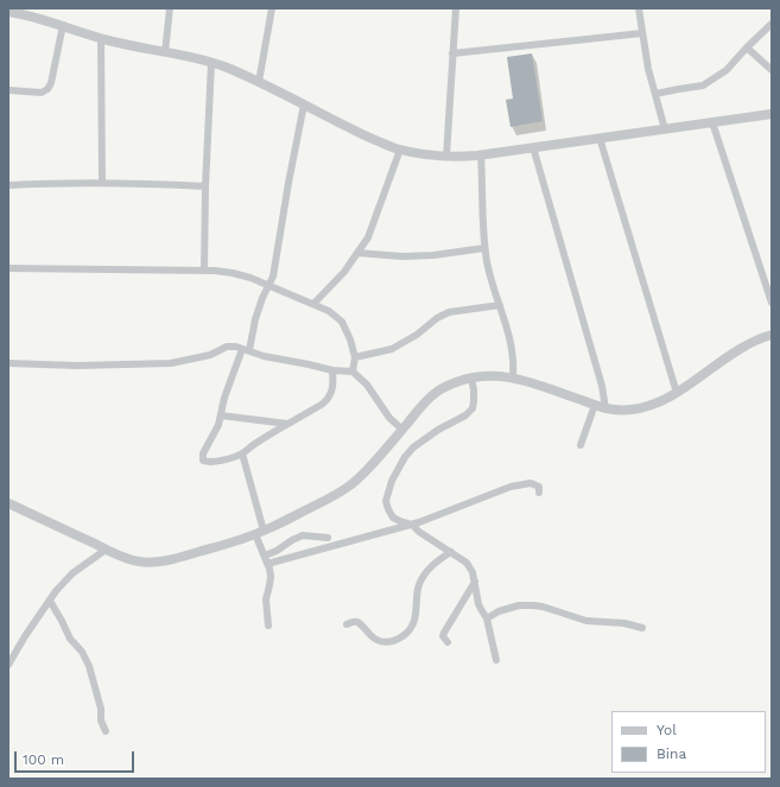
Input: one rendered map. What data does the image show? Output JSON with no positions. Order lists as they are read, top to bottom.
{
  "legend": ["Yol", "Bina"],
  "scale_bar": "100 m"
}
